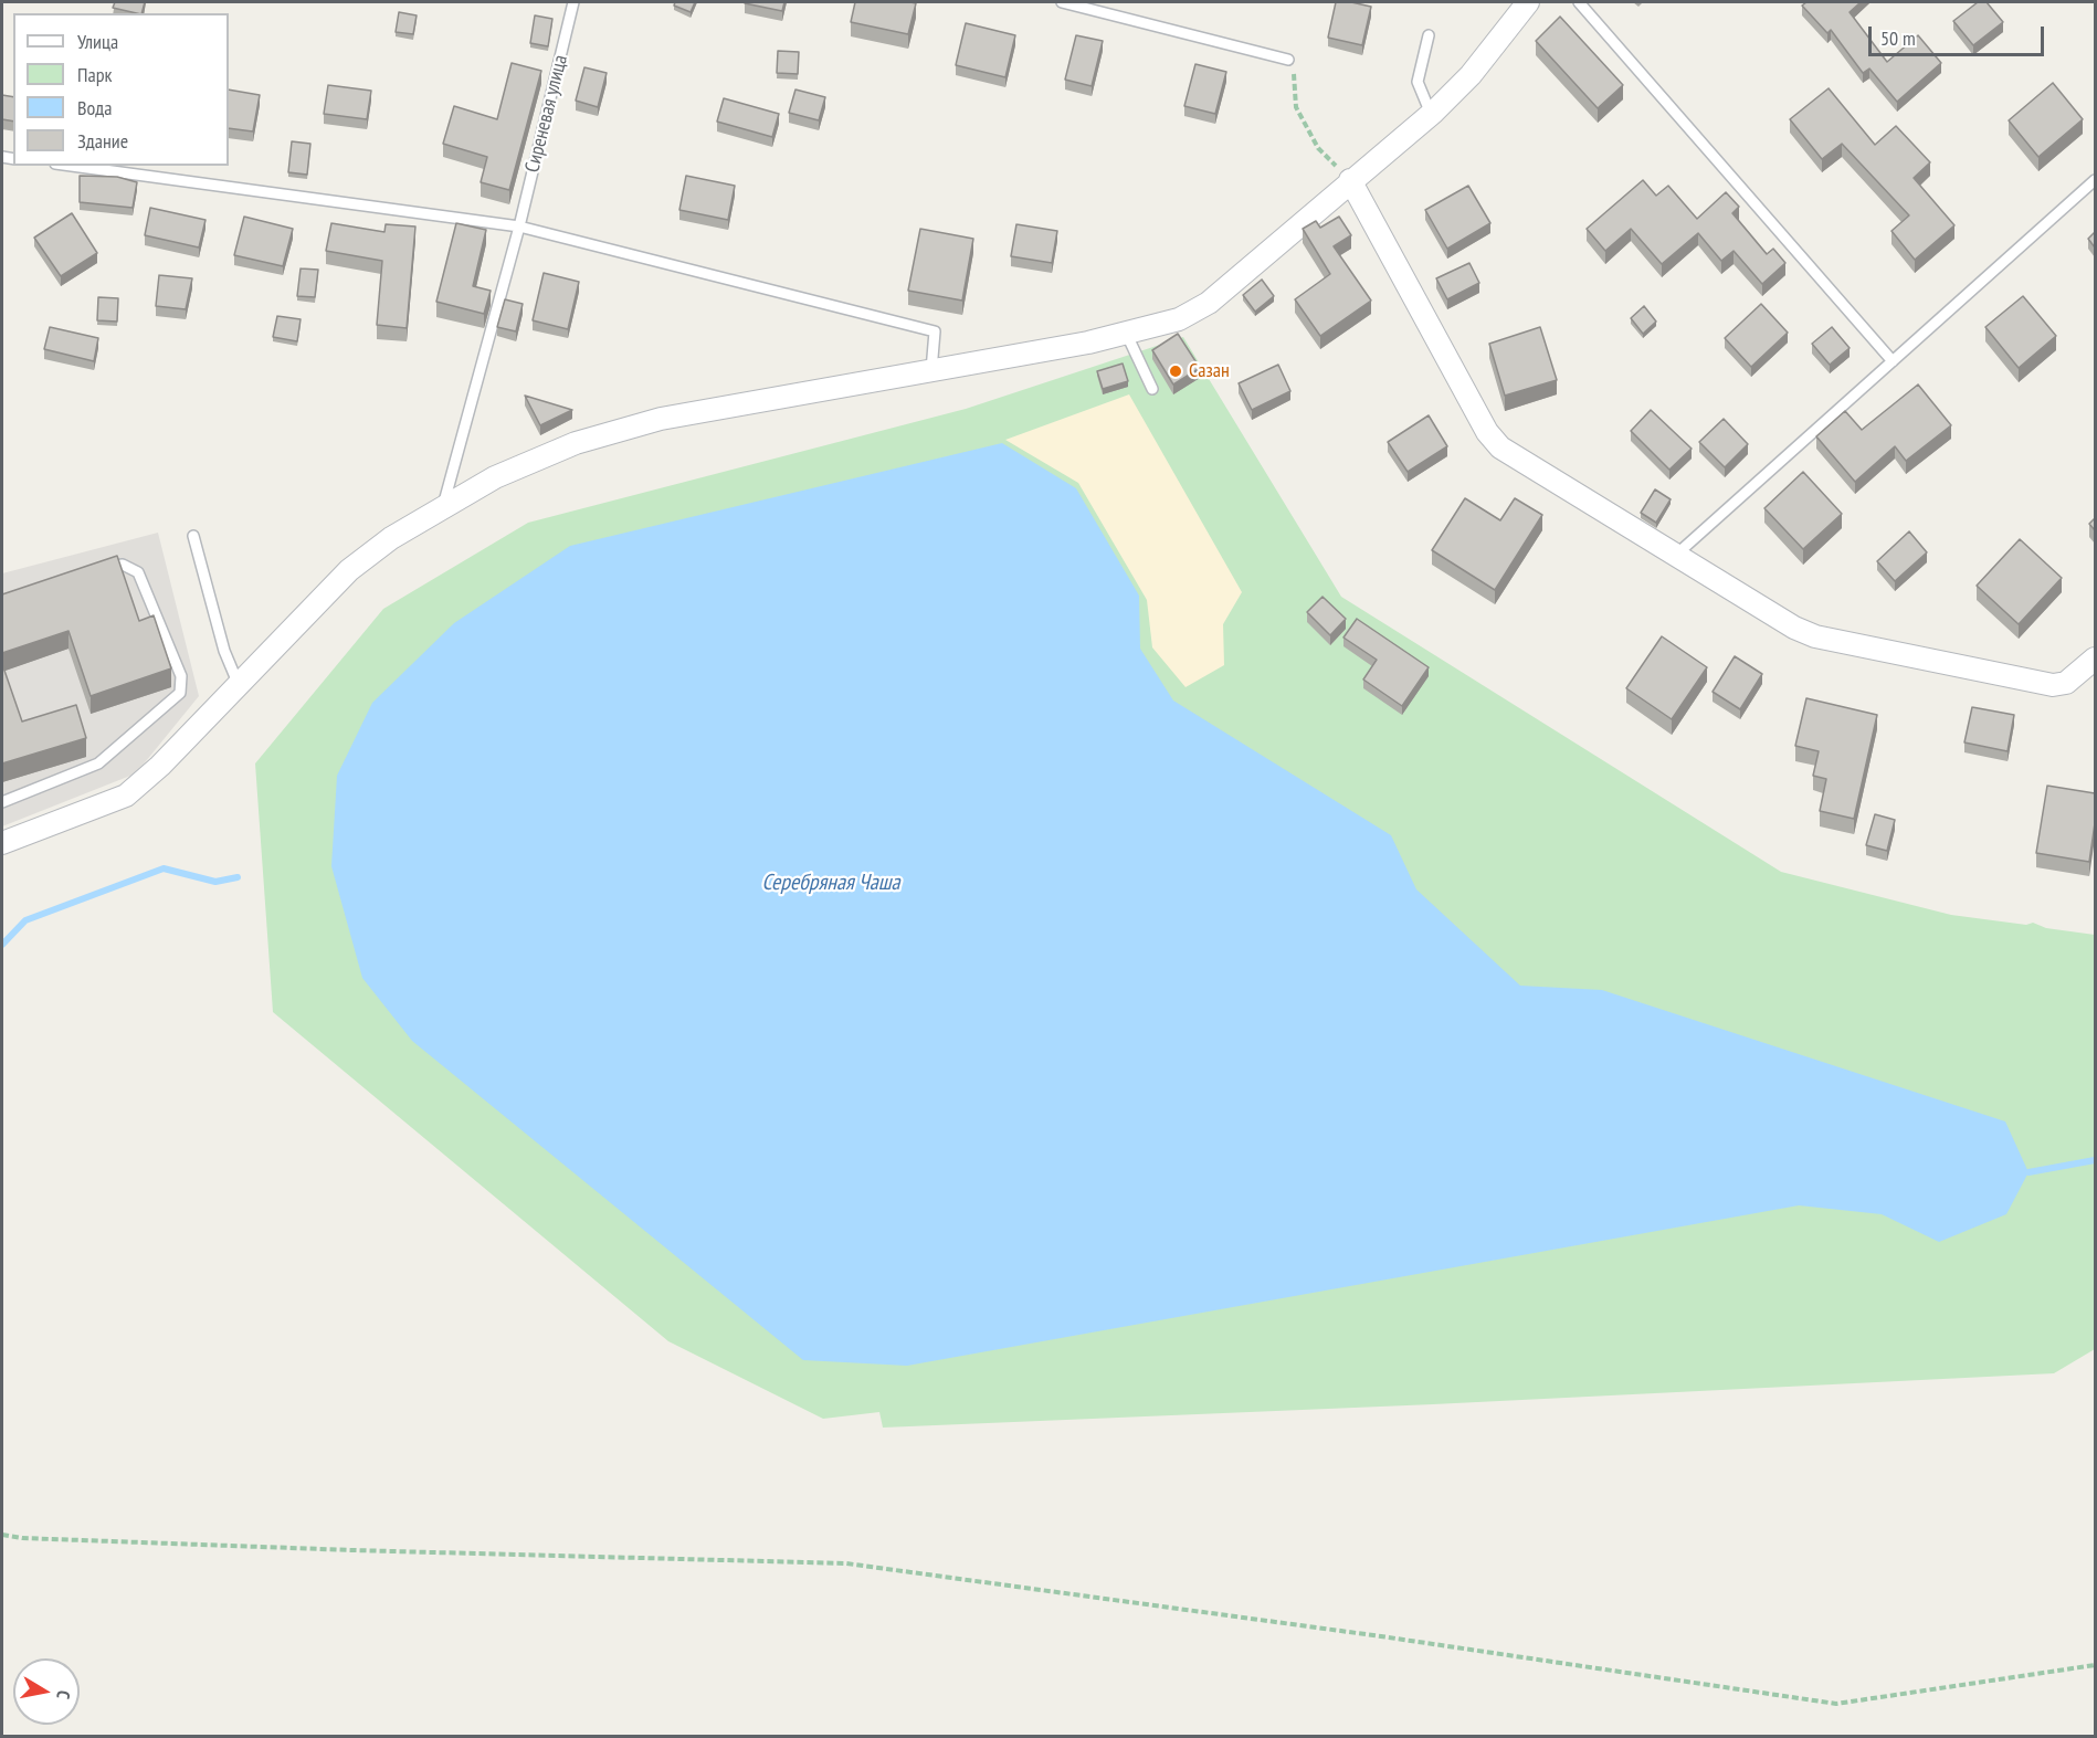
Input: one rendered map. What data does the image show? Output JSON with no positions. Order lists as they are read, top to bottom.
{
  "streets": {
    "lane": ["Сиреневая улица"]
  },
  "water": ["Серебряная Чаша"],
  "places": ["Сазан"],
  "legend": [
    "Улица",
    "Парк",
    "Вода",
    "Здание"
  ],
  "scale_bar": "50 m",
  "north": "right"
}
